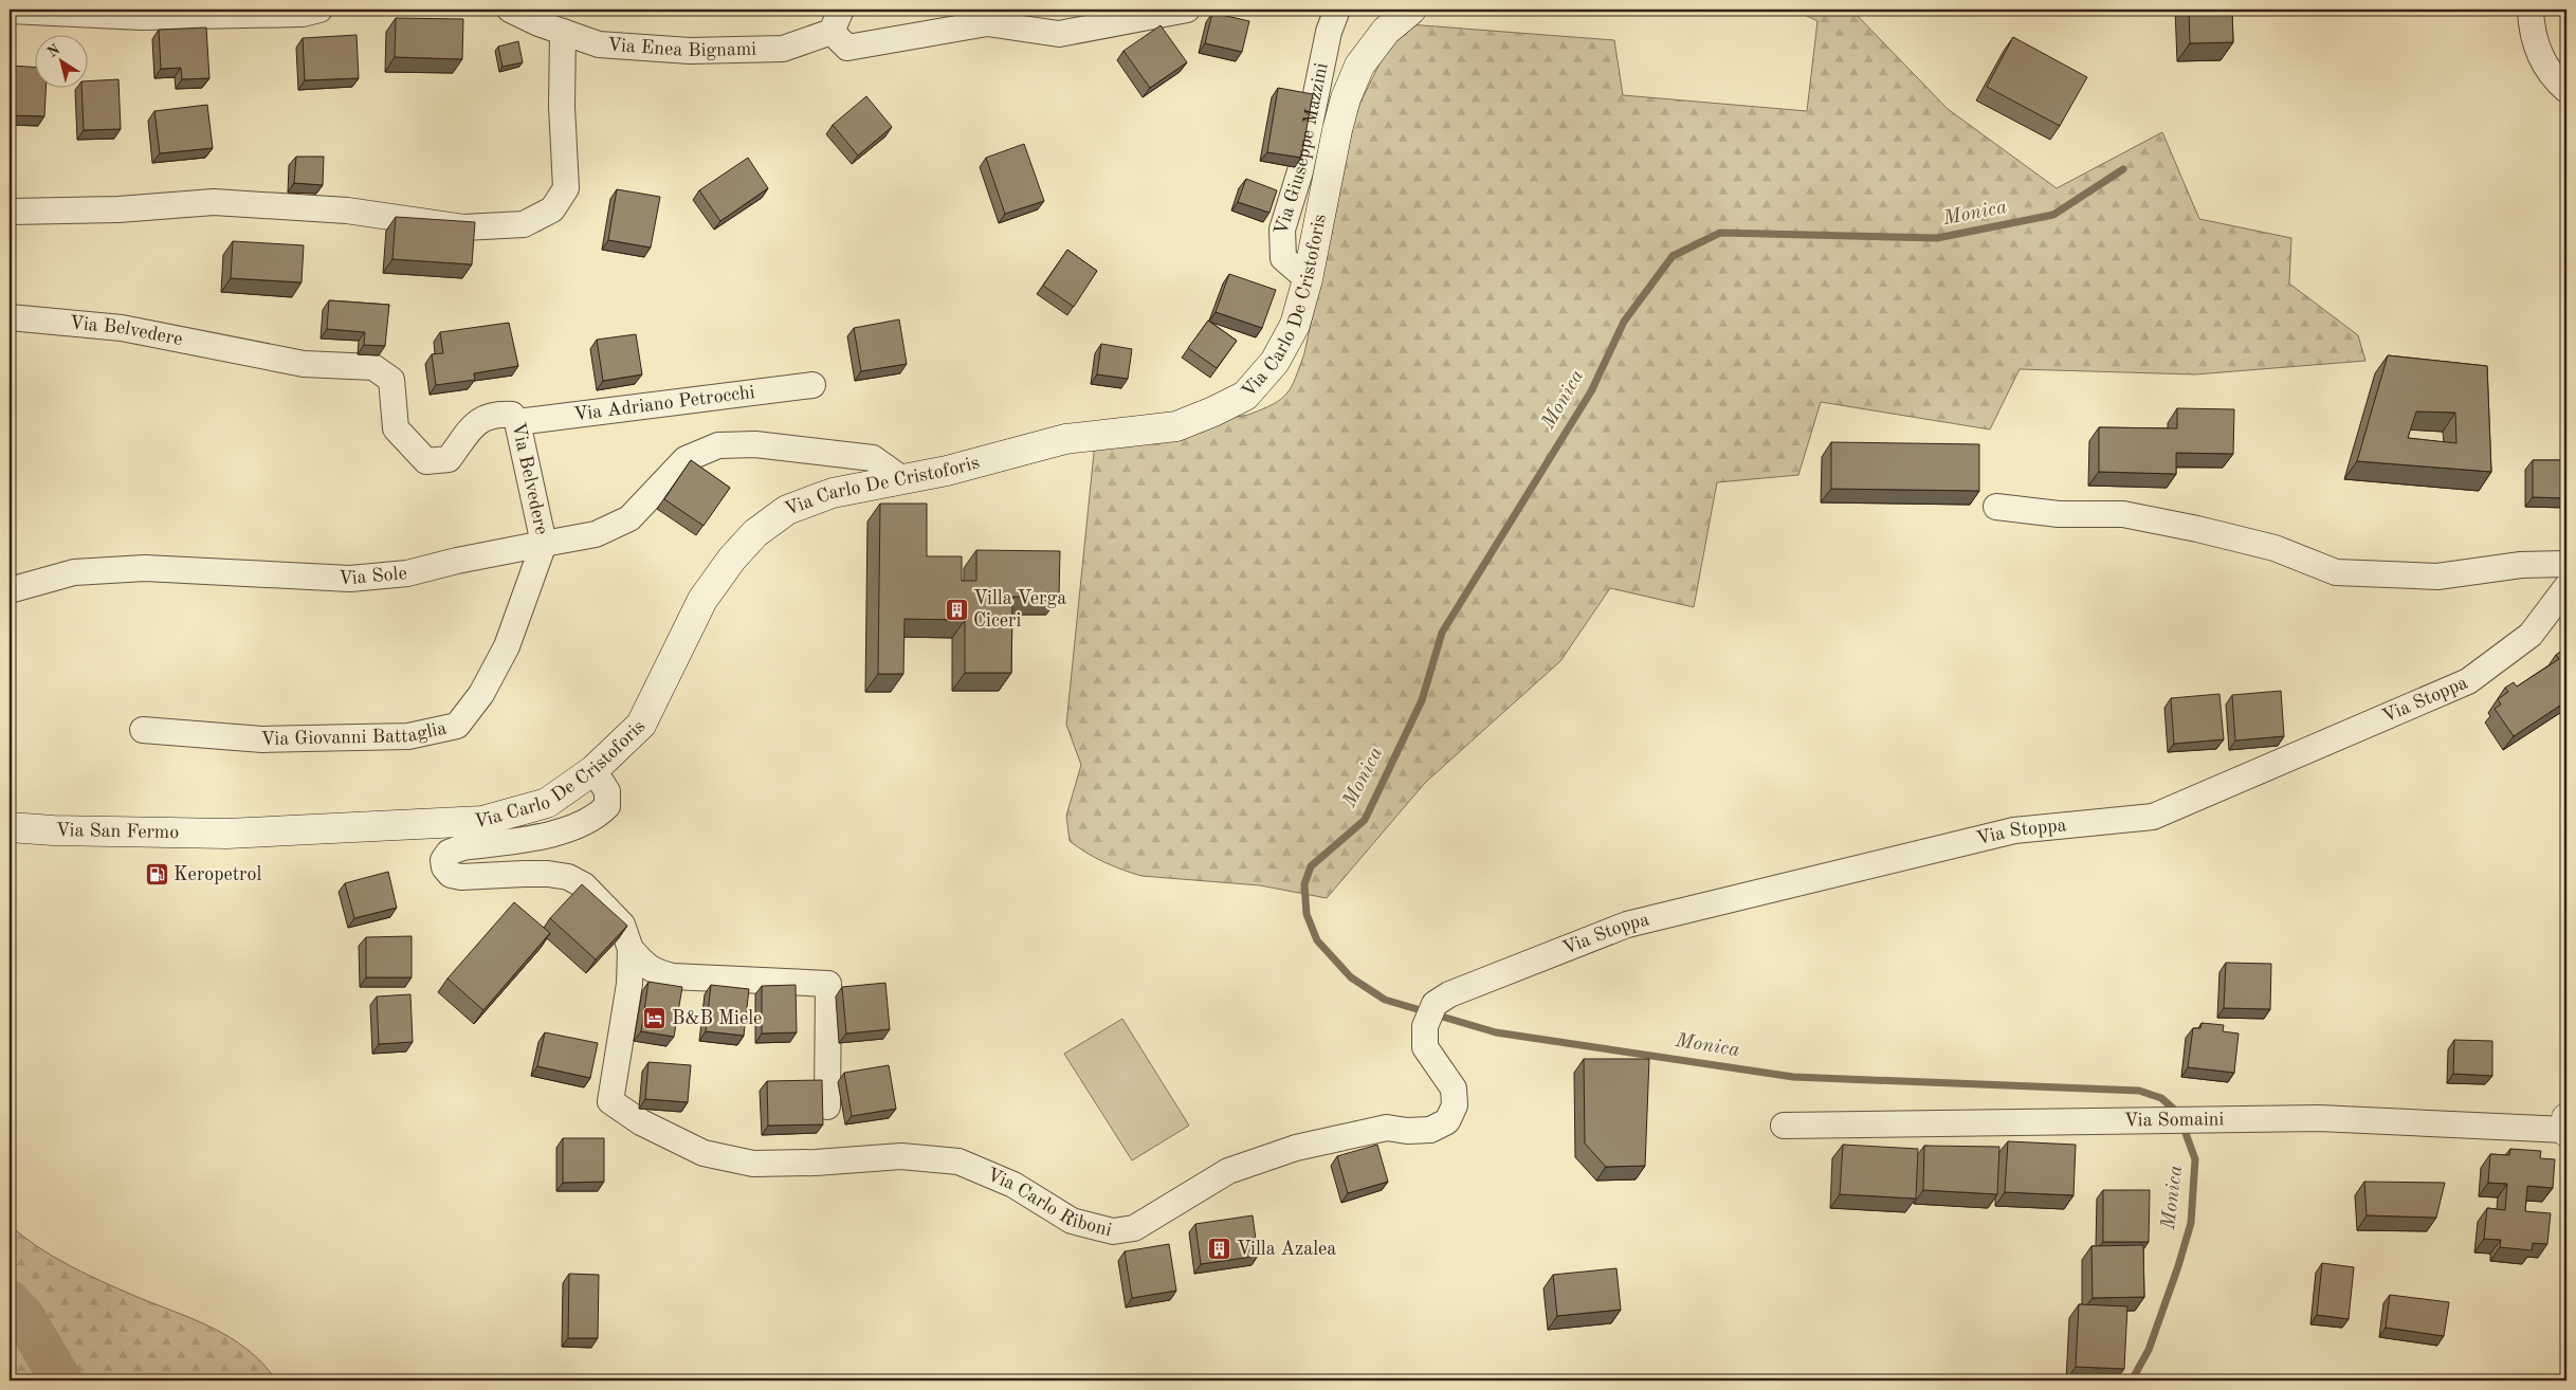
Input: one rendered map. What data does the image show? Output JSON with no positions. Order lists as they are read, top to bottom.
{
  "streets": {
    "main road": ["Via Carlo De Cristoforis", "Via San Fermo"],
    "street": [
      "Via Enea Bignami",
      "Via Giuseppe Mazzini",
      "Via Belvedere",
      "Via Adriano Petrocchi",
      "Via Sole",
      "Via Stoppa",
      "Via Giovanni Battaglia",
      "Via Somaini",
      "Via Carlo Riboni"
    ]
  },
  "crossings": [
    ["Via Giuseppe Mazzini", "Via Carlo De Cristoforis"],
    ["Via Carlo De Cristoforis", "Via Belvedere"],
    ["Via Carlo De Cristoforis", "Via San Fermo"],
    ["Via Belvedere", "Via Adriano Petrocchi"],
    ["Via Belvedere", "Via Sole"],
    ["Via Belvedere", "Via Giovanni Battaglia"],
    ["Via Sole", "Via Giovanni Battaglia"],
    ["Via Stoppa", "Via Carlo Riboni"]
  ],
  "water": ["Monica"],
  "places": {
    "building": ["Villa Verga Ciceri", "Villa Azalea"],
    "fuel station": ["Keropetrol"],
    "hotel": ["B&B Miele"]
  },
  "north": "top left"
}
